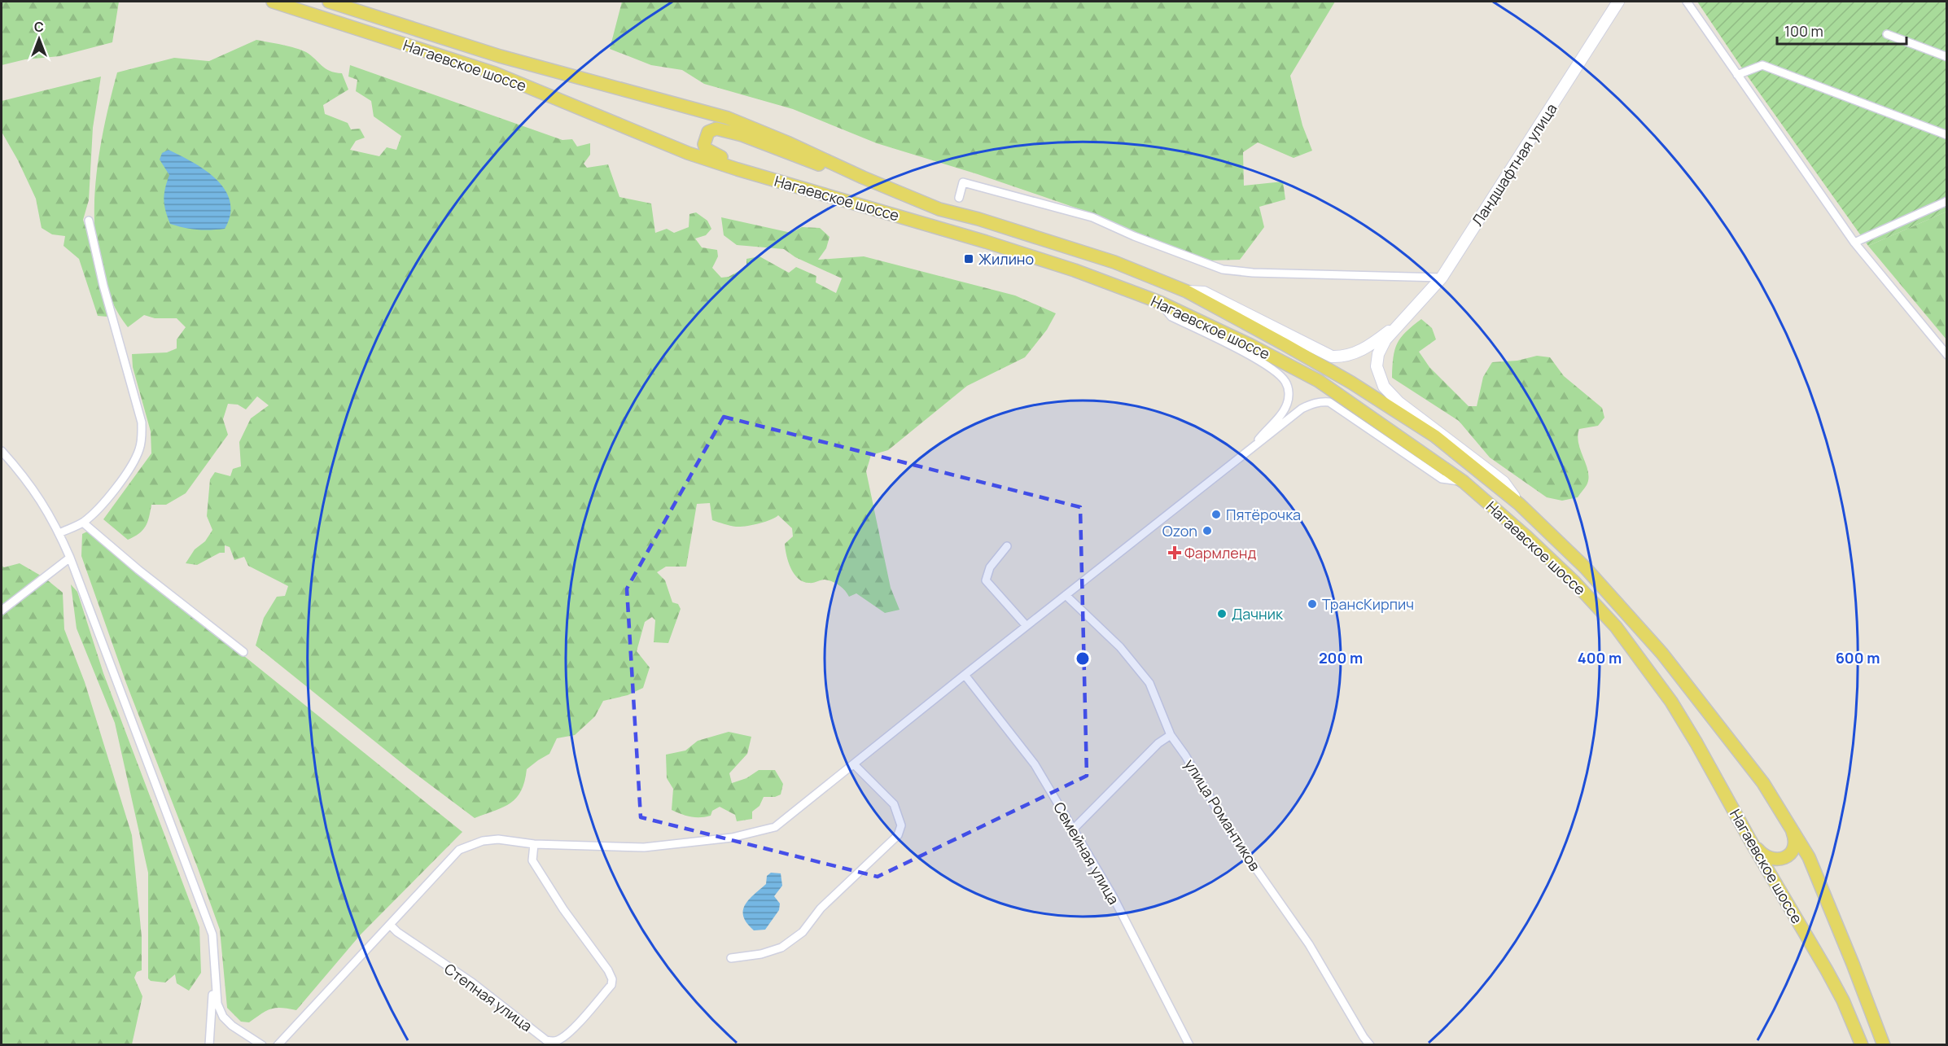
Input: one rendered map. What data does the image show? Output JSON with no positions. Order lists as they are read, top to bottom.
{
  "streets": {
    "main road": ["Нагаевское шоссе"],
    "street": [
      "Ландшафтная улица",
      "улица Романтиков",
      "Семейная улица",
      "Степная улица"
    ]
  },
  "places": {
    "transit": ["Жилино"],
    "other": [
      "Пятёрочка",
      "Ozon",
      "ТрансКирпич",
      "Дачник"
    ],
    "health": ["Фармленд"]
  },
  "scale_bar": "100 m",
  "north": "top",
  "rings": ["200 m", "400 m", "600 m"]
}
